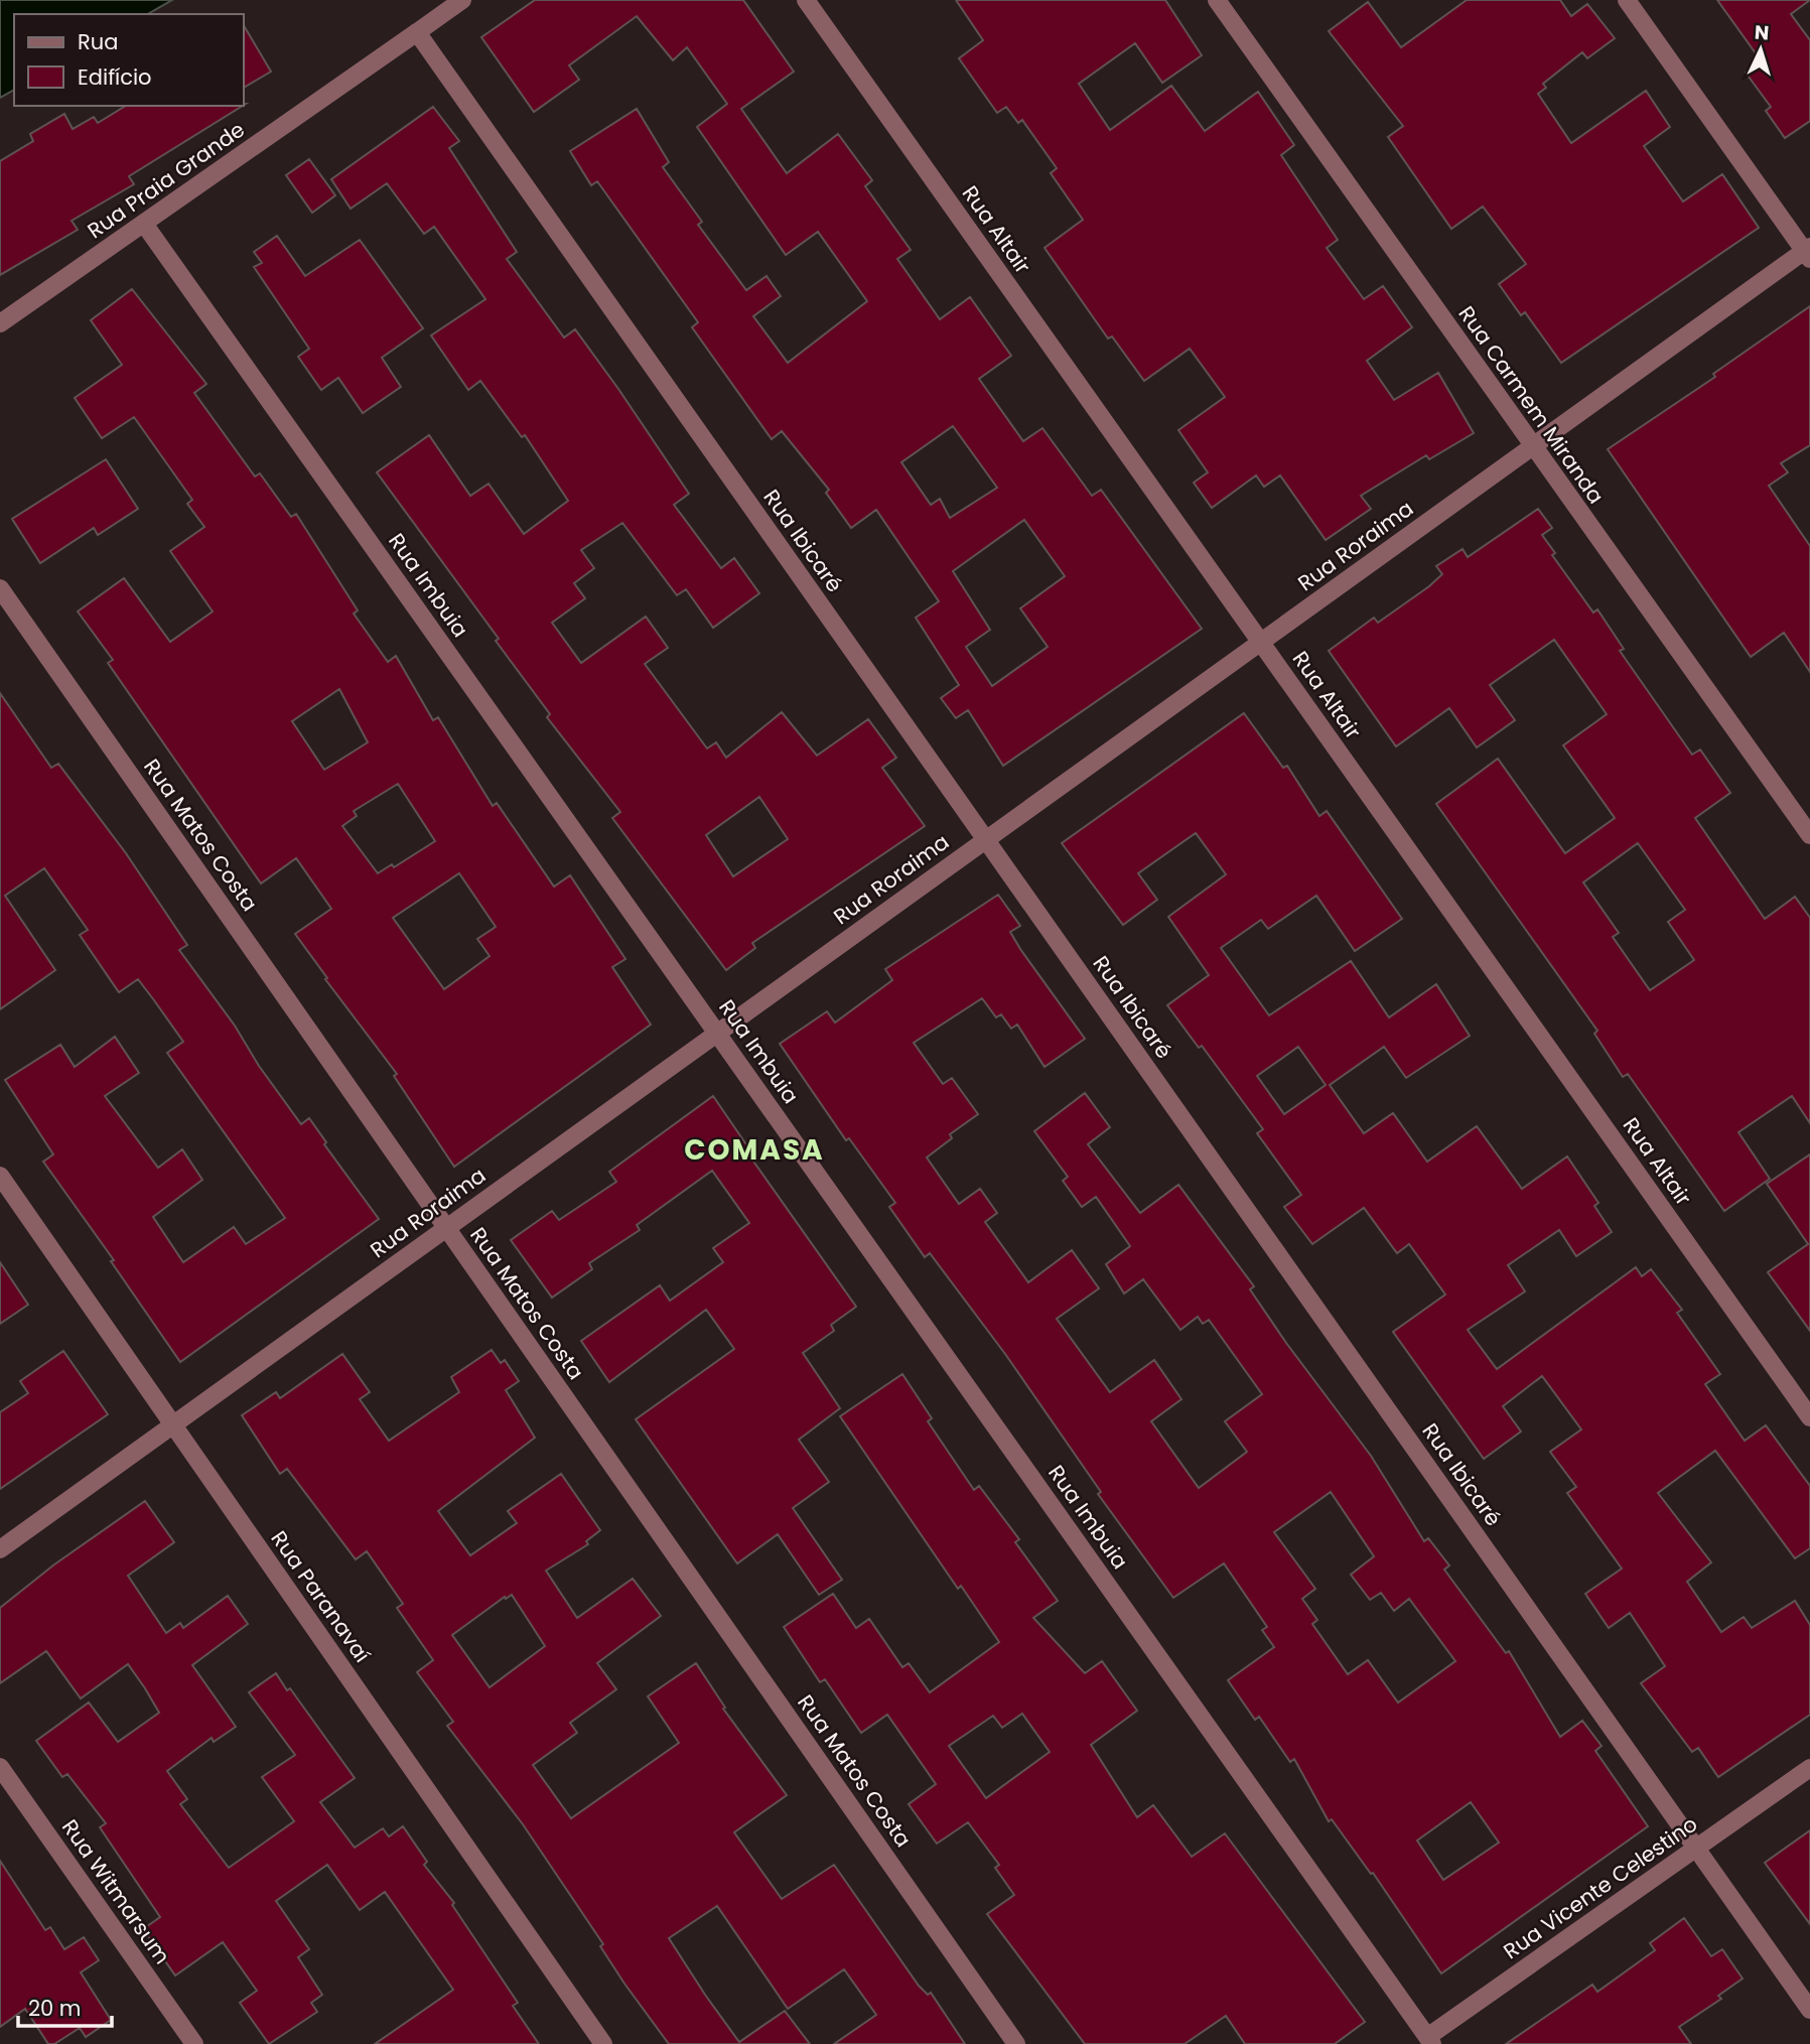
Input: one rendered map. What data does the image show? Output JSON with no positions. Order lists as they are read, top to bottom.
{
  "streets": {
    "street": [
      "Rua Praia Grande",
      "Rua Altair",
      "Rua Carmem Miranda",
      "Rua Ibicaré",
      "Rua Roraima",
      "Rua Imbuia",
      "Rua Matos Costa",
      "Rua Paranavaí",
      "Rua Vicente Celestino",
      "Rua Witmarsum"
    ]
  },
  "crossings": [
    ["Rua Praia Grande", "Rua Ibicaré"],
    ["Rua Praia Grande", "Rua Imbuia"],
    ["Rua Altair", "Rua Roraima"],
    ["Rua Carmem Miranda", "Rua Roraima"],
    ["Rua Ibicaré", "Rua Roraima"],
    ["Rua Ibicaré", "Rua Vicente Celestino"],
    ["Rua Roraima", "Rua Imbuia"],
    ["Rua Roraima", "Rua Matos Costa"],
    ["Rua Roraima", "Rua Paranavaí"],
    ["Rua Imbuia", "Rua Vicente Celestino"]
  ],
  "districts": ["COMASA"],
  "legend": ["Rua", "Edifício"],
  "scale_bar": "20 m",
  "north": "top"
}
